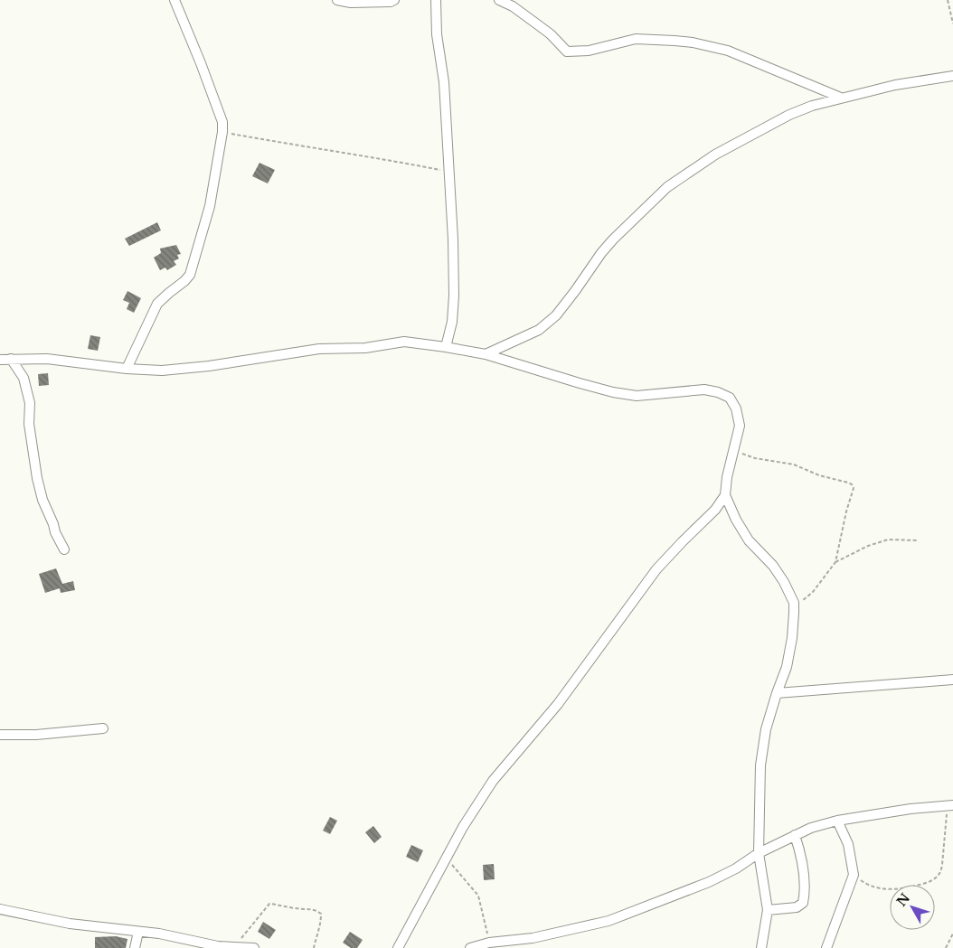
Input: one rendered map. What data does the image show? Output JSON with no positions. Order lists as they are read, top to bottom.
{
  "north": "top left"
}
